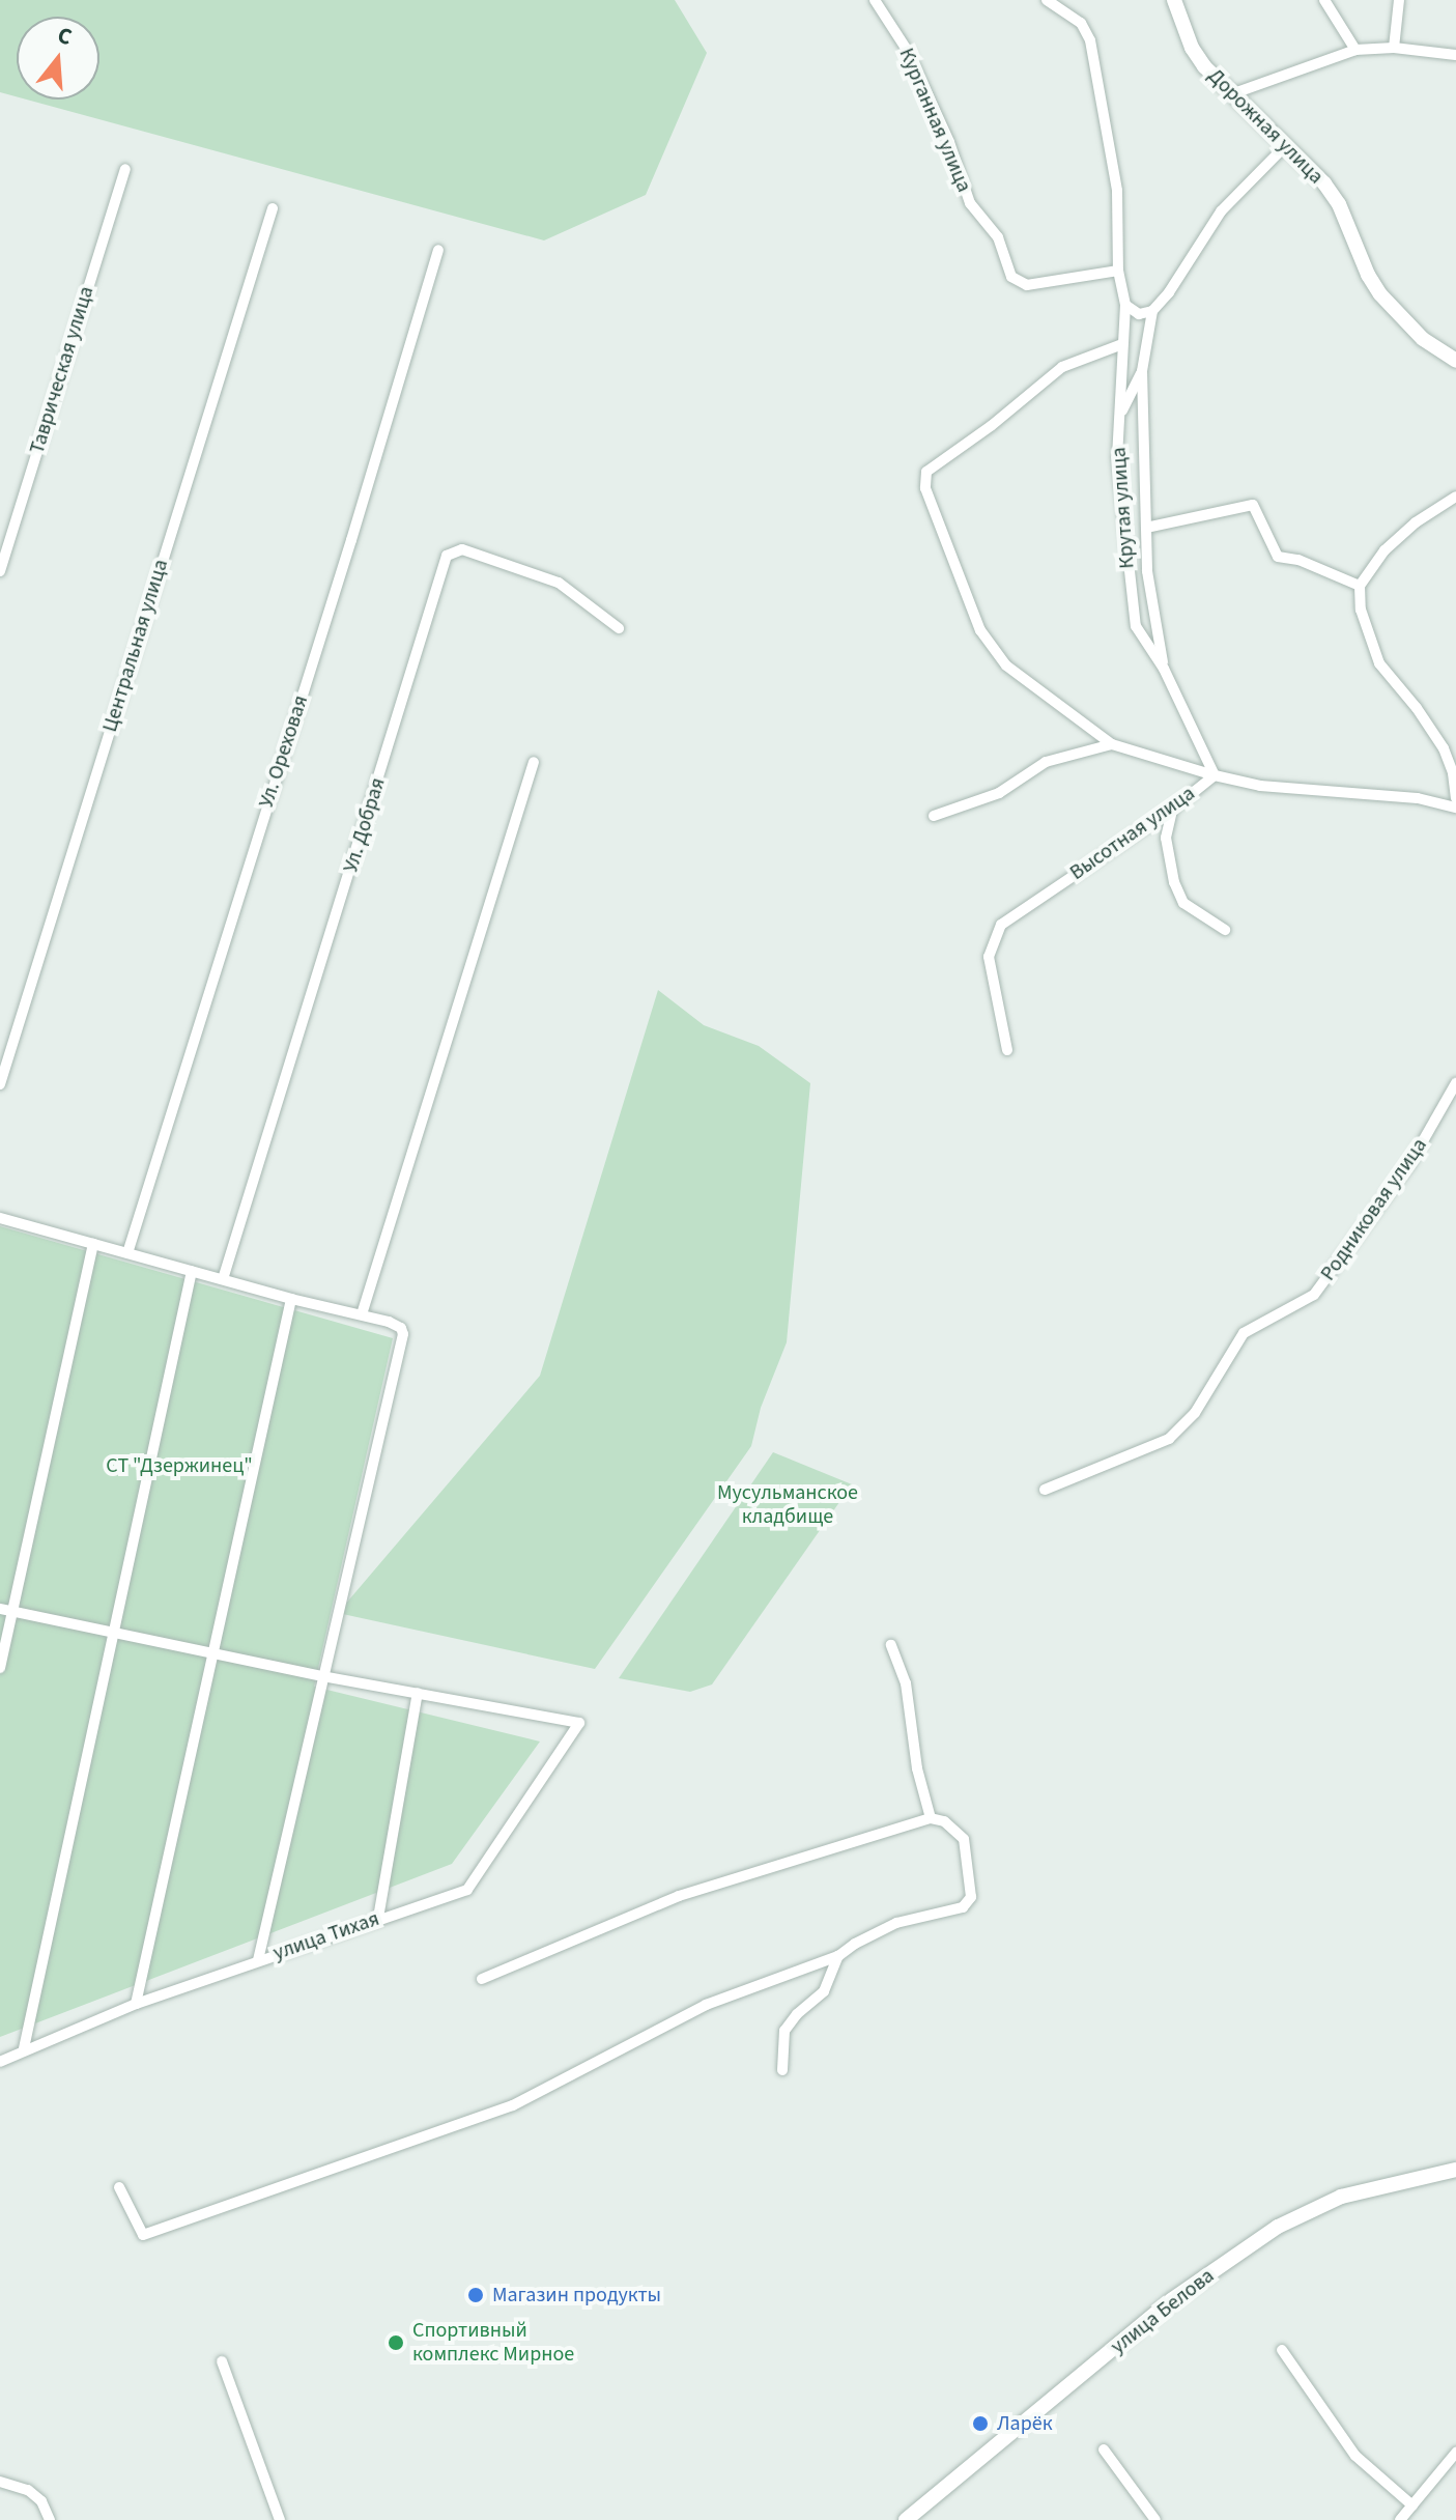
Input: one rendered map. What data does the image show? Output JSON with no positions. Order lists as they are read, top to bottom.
{
  "streets": {
    "main road": ["Дорожная улица", "улица Белова"],
    "street": [
      "Курганная улица",
      "Таврическая улица",
      "Крутая улица",
      "Центральная улица",
      "Ул. Ореховая",
      "Ул. Добрая",
      "Высотная улица",
      "Родниковая улица",
      "улица Тихая"
    ]
  },
  "crossings": [
    ["Курганная улица", "Крутая улица"],
    ["Крутая улица", "Высотная улица"]
  ],
  "parks": ["СТ \"Дзержинец\"", "Мусульманское кладбище"],
  "places": ["Магазин продукты", "Спортивный комплекс Мирное", "Ларёк"],
  "north": "top"
}
